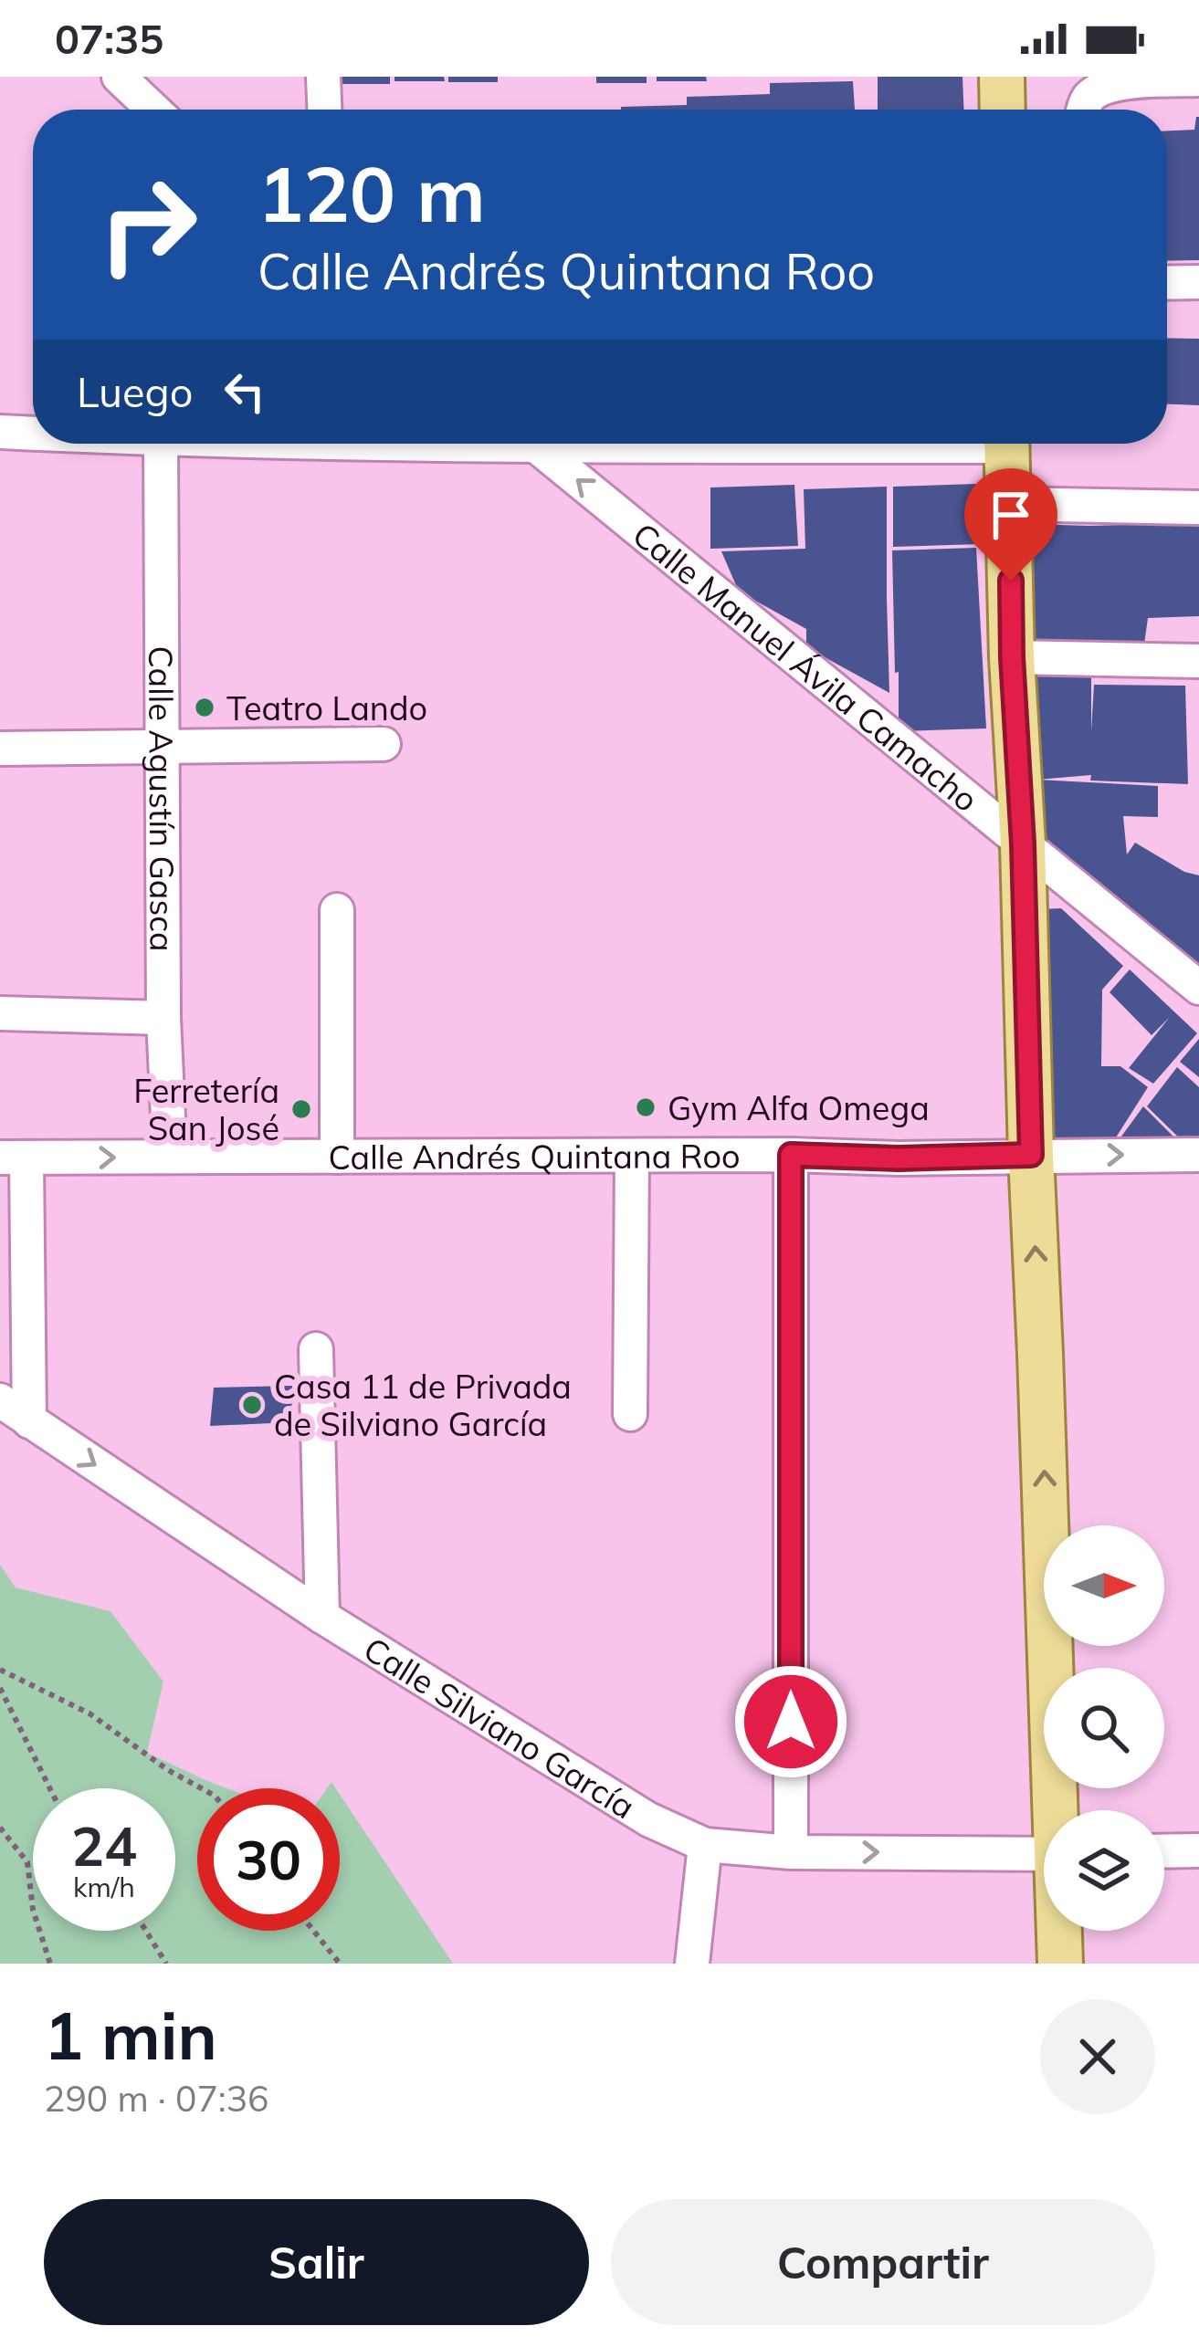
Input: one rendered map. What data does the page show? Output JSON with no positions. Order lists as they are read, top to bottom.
{
  "streets": {
    "street": [
      "Calle Manuel Ávila Camacho",
      "Calle Agustín Gasca",
      "Calle Andrés Quintana Roo",
      "Calle Silviano García"
    ]
  },
  "crossings": [
    ["Calle Agustín Gasca", "Calle Andrés Quintana Roo"]
  ],
  "one_way": ["Calle Manuel Ávila Camacho", "Calle Silviano García"],
  "places": [
    "Teatro Lando",
    "Gym Alfa Omega",
    "Ferretería San José",
    "Casa 11 de Privada de Silviano García"
  ],
  "north": "right",
  "page": {
    "status": "07:35",
    "turn": ["120 m", "Calle Andrés Quintana Roo"],
    "then": "Luego",
    "speed": "24 km/h",
    "limit": "30",
    "heading": ["1 min", "290 m · 07:36"],
    "buttons": ["Salir", "Compartir"]
  }
}
